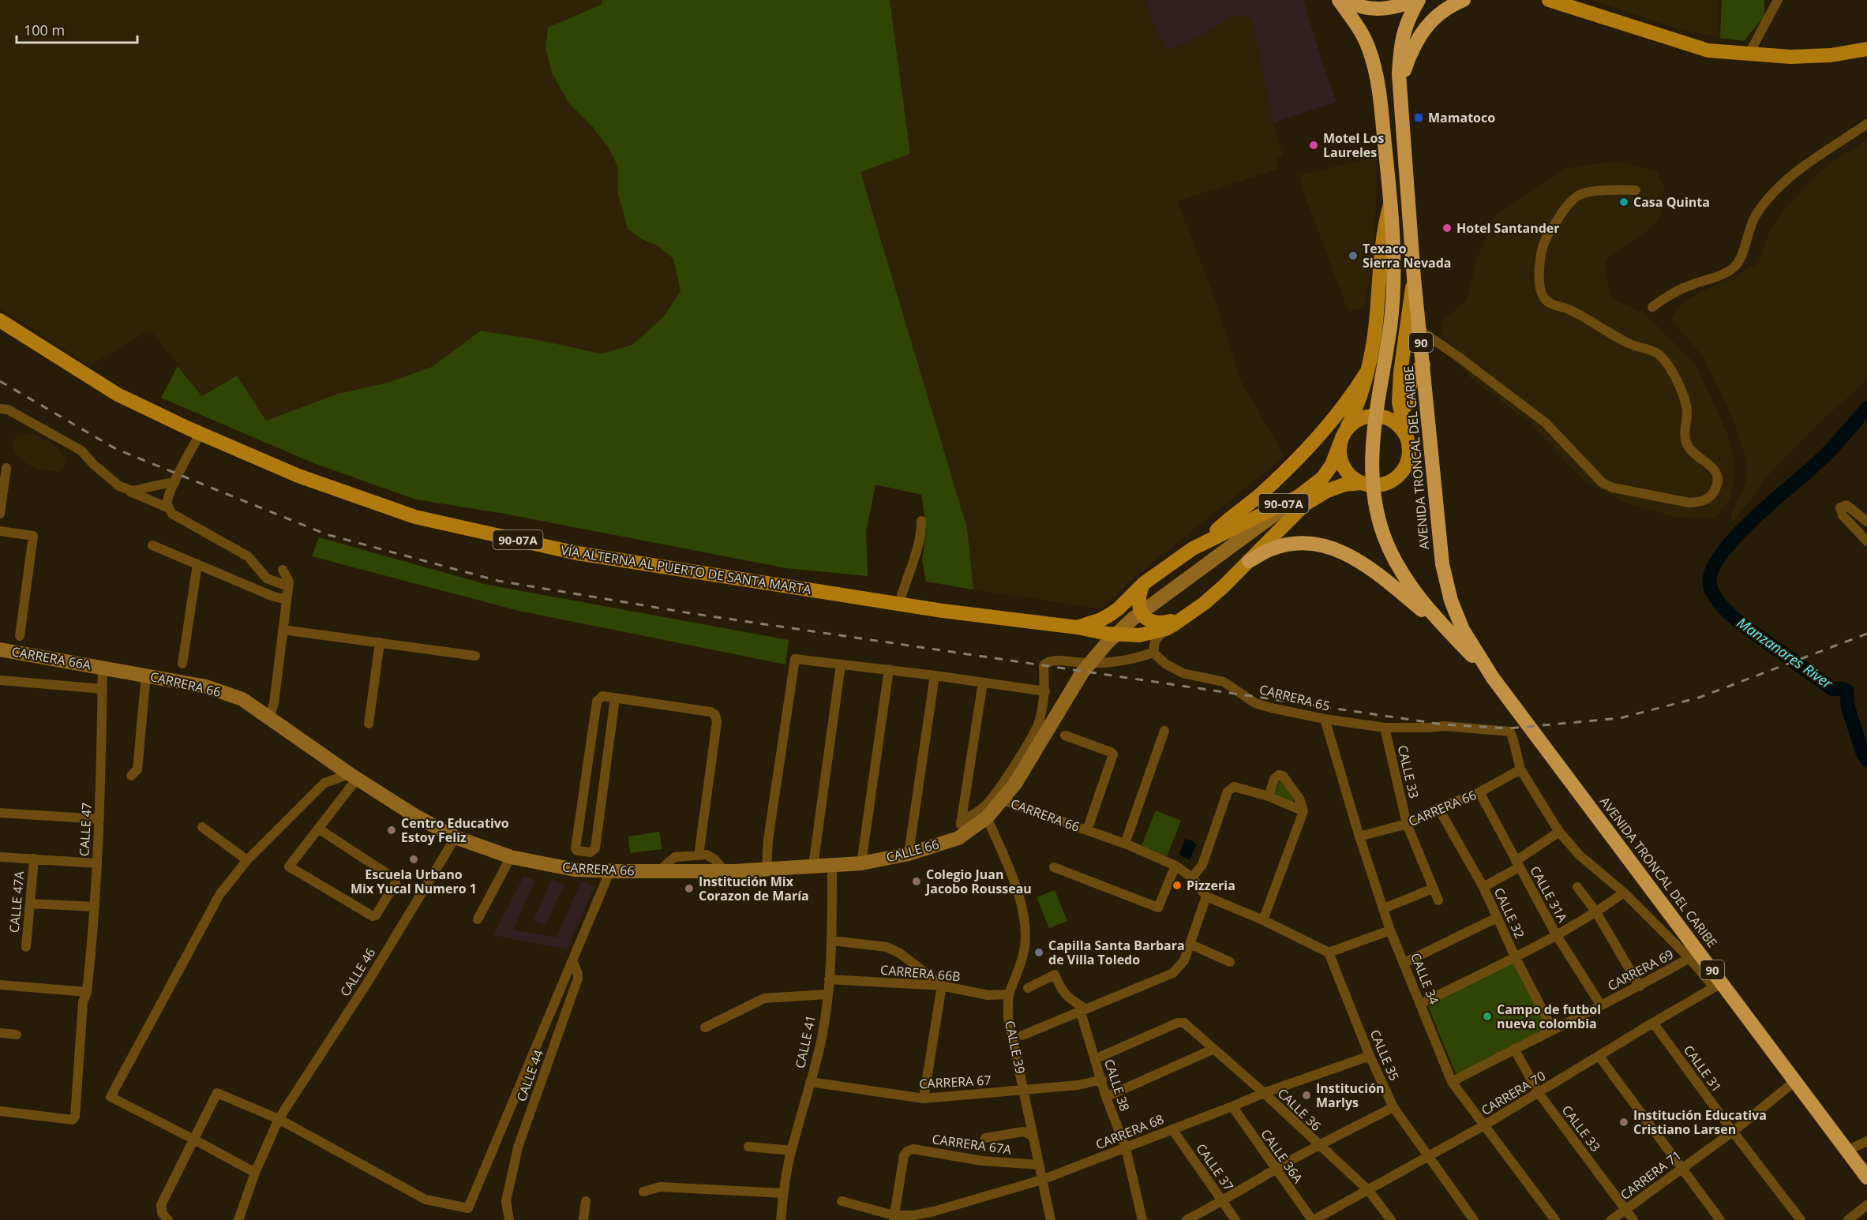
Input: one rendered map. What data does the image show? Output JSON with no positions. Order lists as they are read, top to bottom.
{
  "streets": {
    "highway": ["90", "AVENIDA TRONCAL DEL CARIBE"],
    "main road": ["90-07A", "VÍA ALTERNA AL PUERTO DE SANTA MARTA"],
    "street": [
      "CARRERA 66A",
      "CARRERA 66",
      "CARRERA 65",
      "CALLE 33",
      "CALLE 47",
      "CALLE 66",
      "CALLE 31A",
      "CALLE 47A",
      "CALLE 32",
      "CARRERA 69",
      "CALLE 46",
      "CARRERA 66B",
      "CALLE 34",
      "CALLE 41",
      "CALLE 39",
      "CALLE 35",
      "CALLE 31",
      "CALLE 44",
      "CARRERA 67",
      "CALLE 38",
      "CARRERA 70",
      "CALLE 36",
      "CARRERA 68",
      "CARRERA 67A",
      "CALLE 36A",
      "CALLE 37",
      "CARRERA 71"
    ]
  },
  "crossings": [
    ["AVENIDA TRONCAL DEL CARIBE", "VÍA ALTERNA AL PUERTO DE SANTA MARTA"],
    ["AVENIDA TRONCAL DEL CARIBE", "CARRERA 70"],
    ["AVENIDA TRONCAL DEL CARIBE", "CARRERA 71"],
    ["CARRERA 66A", "CARRERA 66"],
    ["CARRERA 66A", "CALLE 47"],
    ["CARRERA 66", "CARRERA 65"],
    ["CARRERA 66", "CALLE 33"],
    ["CARRERA 66", "CALLE 47"],
    ["CARRERA 66", "CALLE 66"],
    ["CARRERA 66", "CALLE 31A"],
    ["CARRERA 66", "CALLE 32"],
    ["CARRERA 66", "CALLE 46"],
    ["CARRERA 66", "CALLE 34"],
    ["CARRERA 66", "CALLE 41"],
    ["CARRERA 65", "CALLE 33"],
    ["CARRERA 65", "CALLE 34"],
    ["CALLE 33", "CARRERA 69"],
    ["CALLE 33", "CARRERA 70"],
    ["CALLE 33", "CARRERA 71"],
    ["CALLE 66", "CALLE 41"],
    ["CALLE 66", "CALLE 39"],
    ["CALLE 31A", "CARRERA 69"],
    ["CALLE 32", "CARRERA 69"],
    ["CARRERA 69", "CALLE 34"],
    ["CARRERA 66B", "CALLE 41"],
    ["CARRERA 66B", "CALLE 39"],
    ["CALLE 34", "CARRERA 70"],
    ["CALLE 41", "CARRERA 67"],
    ["CALLE 39", "CARRERA 67"],
    ["CALLE 39", "CARRERA 68"],
    ["CALLE 39", "CARRERA 67A"],
    ["CALLE 35", "CARRERA 70"],
    ["CALLE 35", "CARRERA 68"],
    ["CALLE 31", "CARRERA 70"],
    ["CALLE 31", "CARRERA 71"],
    ["CARRERA 67", "CALLE 38"],
    ["CALLE 38", "CALLE 36"],
    ["CALLE 38", "CARRERA 68"],
    ["CARRERA 70", "CALLE 36"],
    ["CARRERA 70", "CALLE 36A"],
    ["CALLE 36", "CARRERA 68"],
    ["CARRERA 68", "CARRERA 67A"],
    ["CARRERA 68", "CALLE 36A"],
    ["CARRERA 68", "CALLE 37"]
  ],
  "water": ["Manzanares River"],
  "places": {
    "transit": ["Mamatoco"],
    "other": [
      "Motel Los Laureles",
      "Casa Quinta",
      "Hotel Santander",
      "Texaco Sierra Nevada",
      "Centro Educativo Estoy Feliz",
      "Escuela Urbano Mix Yucal Numero 1",
      "Colegio Juan Jacobo Rousseau",
      "Pizzeria",
      "Institución Mix Corazon de María",
      "Capilla Santa Barbara de Villa Toledo",
      "Campo de futbol nueva colombia",
      "Institución Marlys",
      "Institución Educativa Cristiano Larsen"
    ]
  },
  "scale_bar": "100 m"
}
